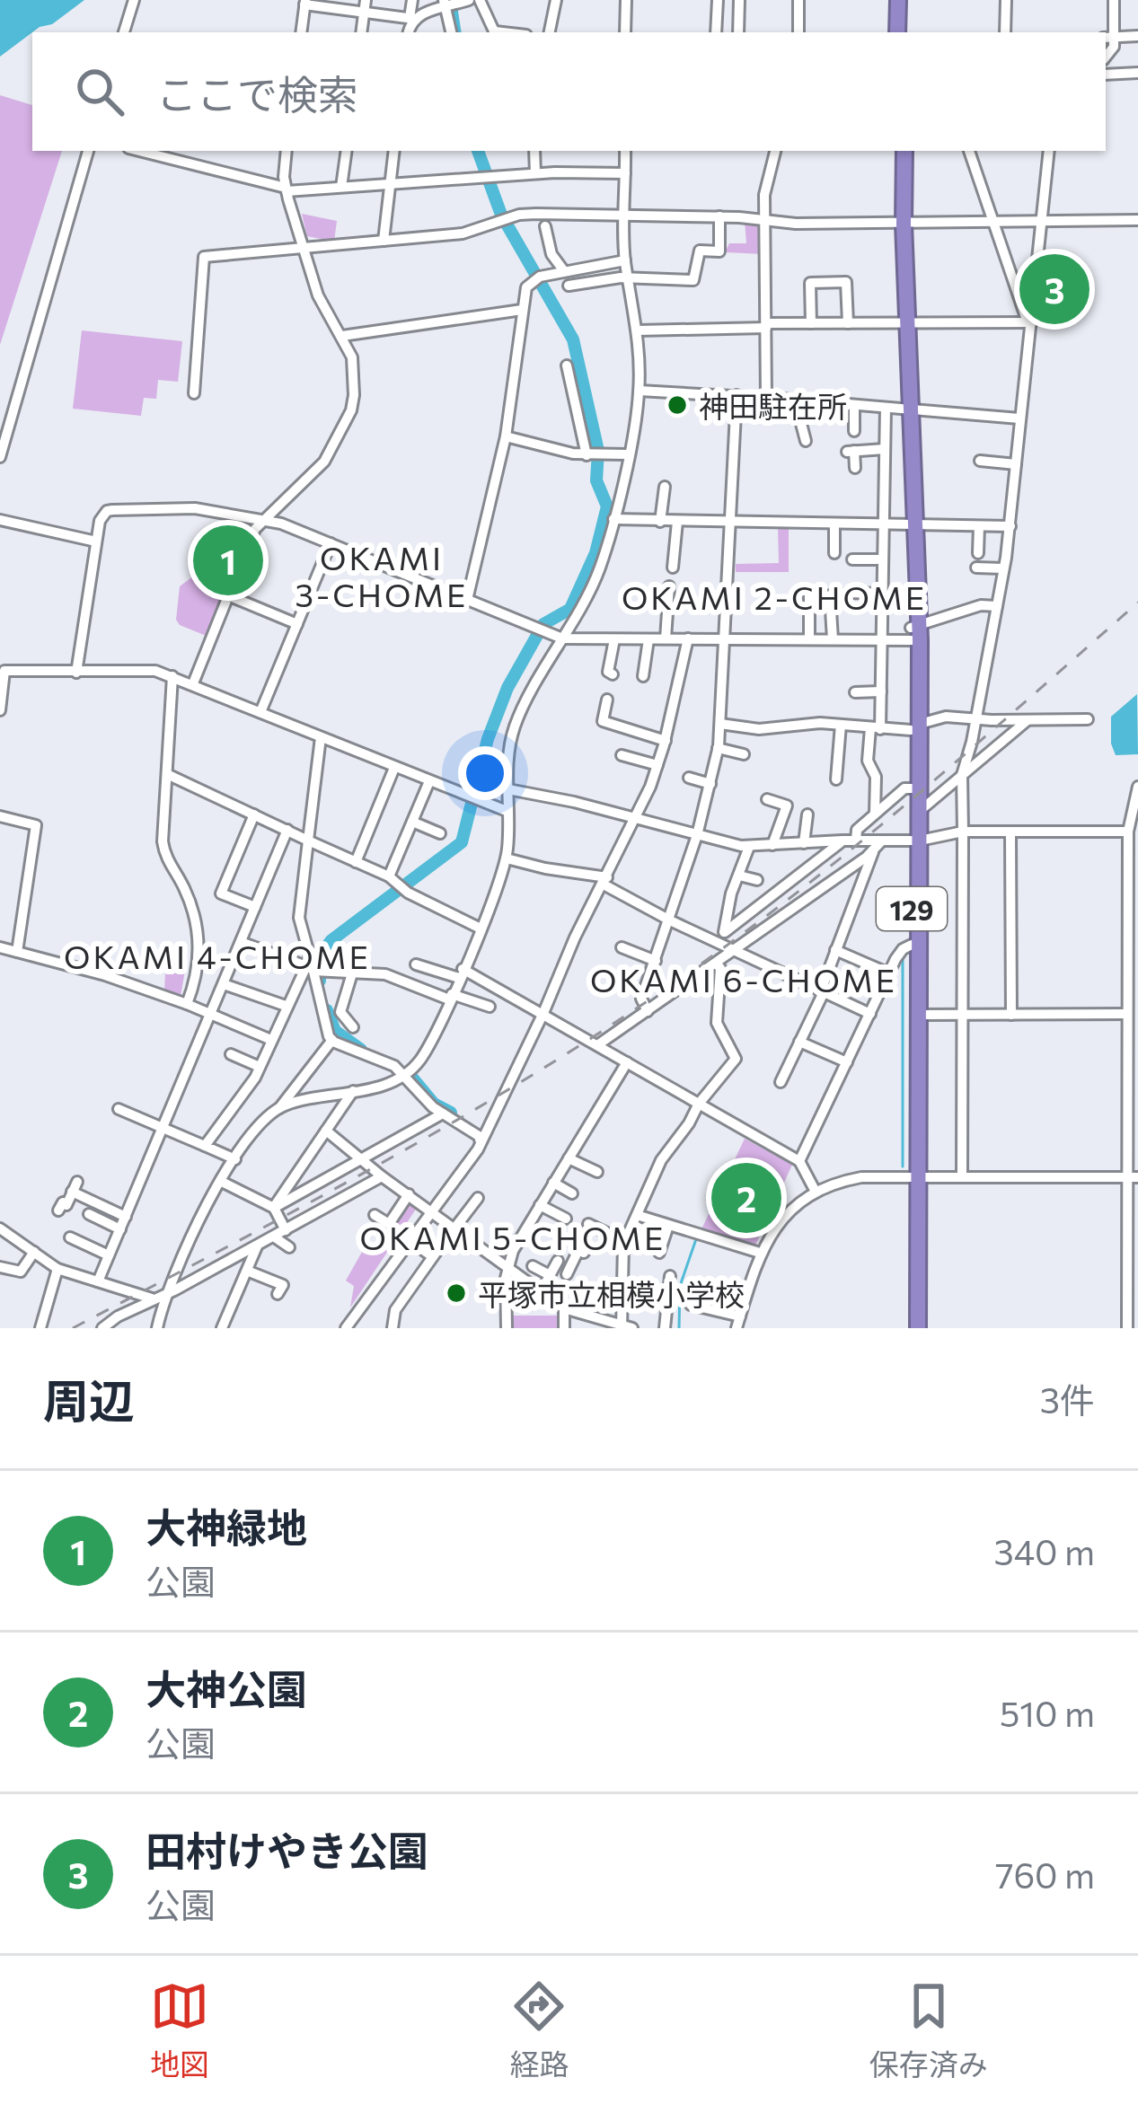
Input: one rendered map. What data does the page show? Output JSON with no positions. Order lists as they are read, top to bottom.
{
  "streets": {
    "highway": ["129"]
  },
  "districts": [
    "OKAMI 3-CHOME",
    "OKAMI 2-CHOME",
    "OKAMI 4-CHOME",
    "OKAMI 6-CHOME",
    "OKAMI 5-CHOME"
  ],
  "places": ["神田駐在所", "平塚市立相模小学校"],
  "page": {
    "search": "ここで検索",
    "pins": ["3", "1", "2"],
    "heading": ["周辺", "3件"],
    "list": [
      {
        "mark": "1",
        "name": "大神緑地",
        "note": "公園",
        "value": "340 m"
      },
      {
        "mark": "2",
        "name": "大神公園",
        "note": "公園",
        "value": "510 m"
      },
      {
        "mark": "3",
        "name": "田村けやき公園",
        "note": "公園",
        "value": "760 m"
      }
    ],
    "nav": ["地図", "経路", "保存済み"]
  }
}
